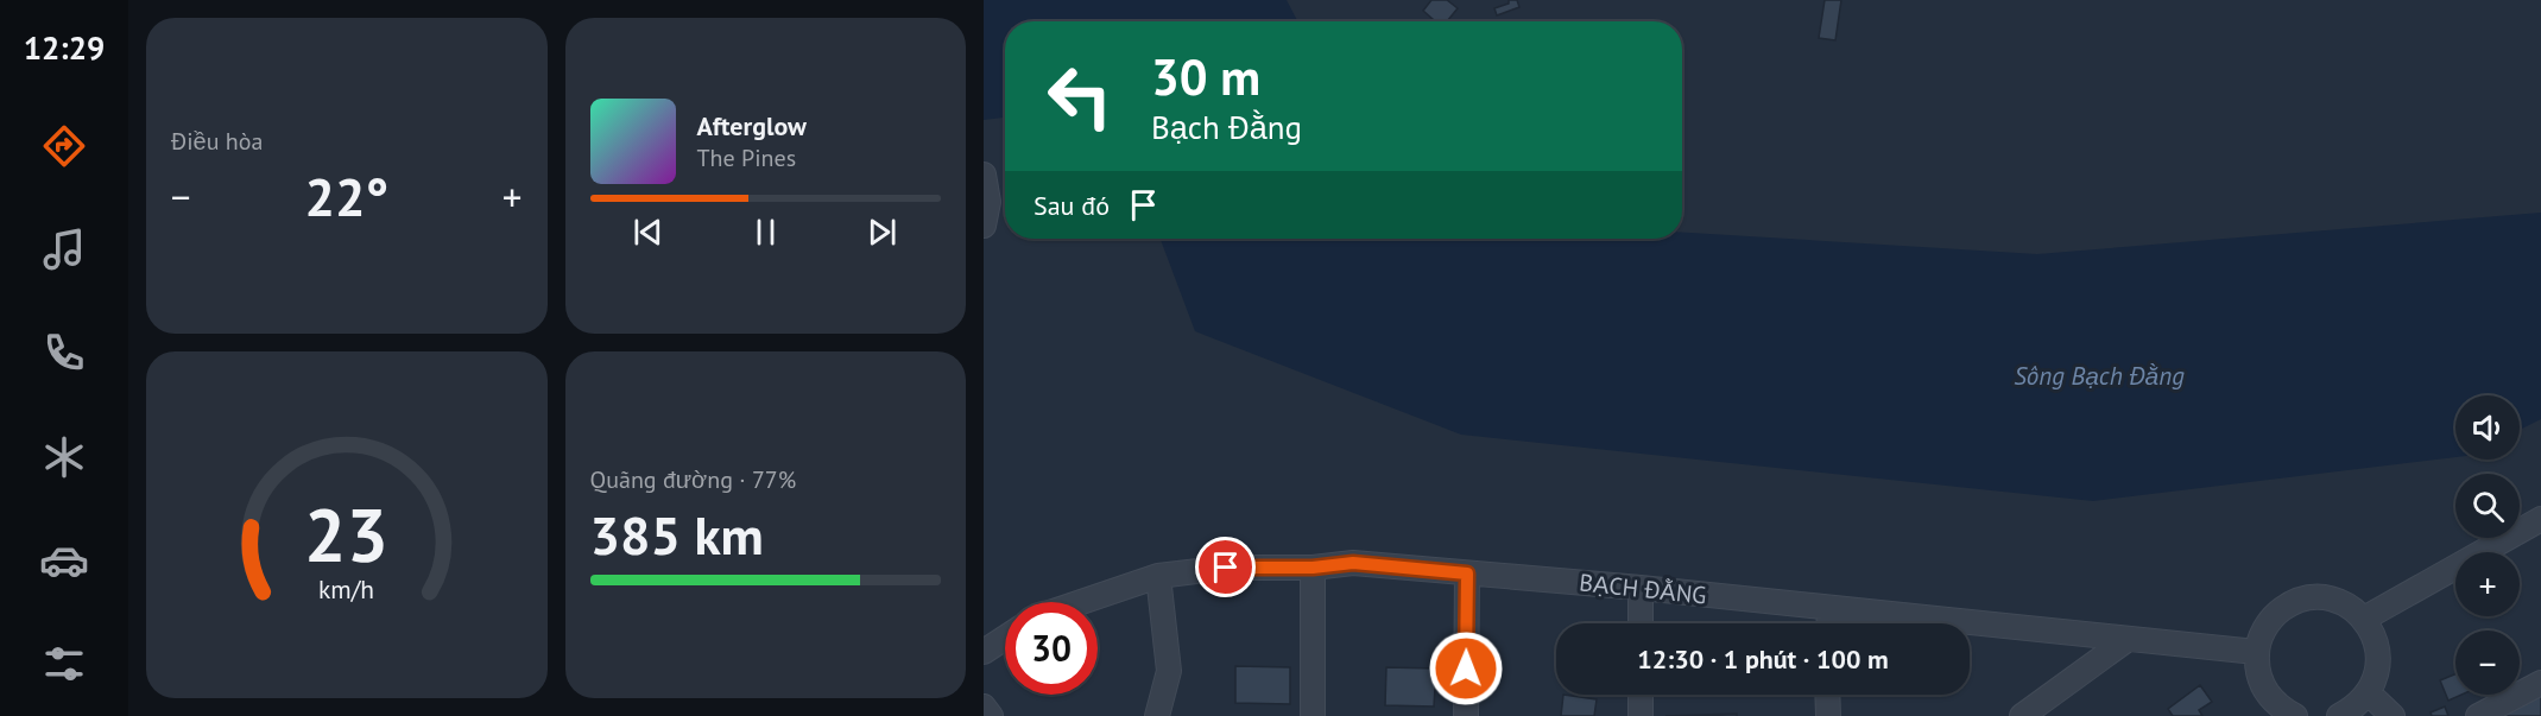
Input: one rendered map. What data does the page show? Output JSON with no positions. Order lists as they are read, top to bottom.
{
  "streets": {
    "street": ["BẠCH ĐẰNG"]
  },
  "water": ["Sông Bạch Đằng"],
  "page": {
    "tabs": "12:29",
    "tile": [
      "Điều hòa",
      ["Quãng đường · 77%", "385 km"]
    ],
    "turn": ["30 m", "Bạch Đằng"],
    "song": ["Afterglow", "The Pines"],
    "heat": ["−", "22°", "+"],
    "then": "Sau đó",
    "map_buttons": ["+", "−"],
    "limit": "30",
    "trip": "12:30 · 1 phút · 100 m",
    "gauge": ["23", "km/h"]
  }
}
